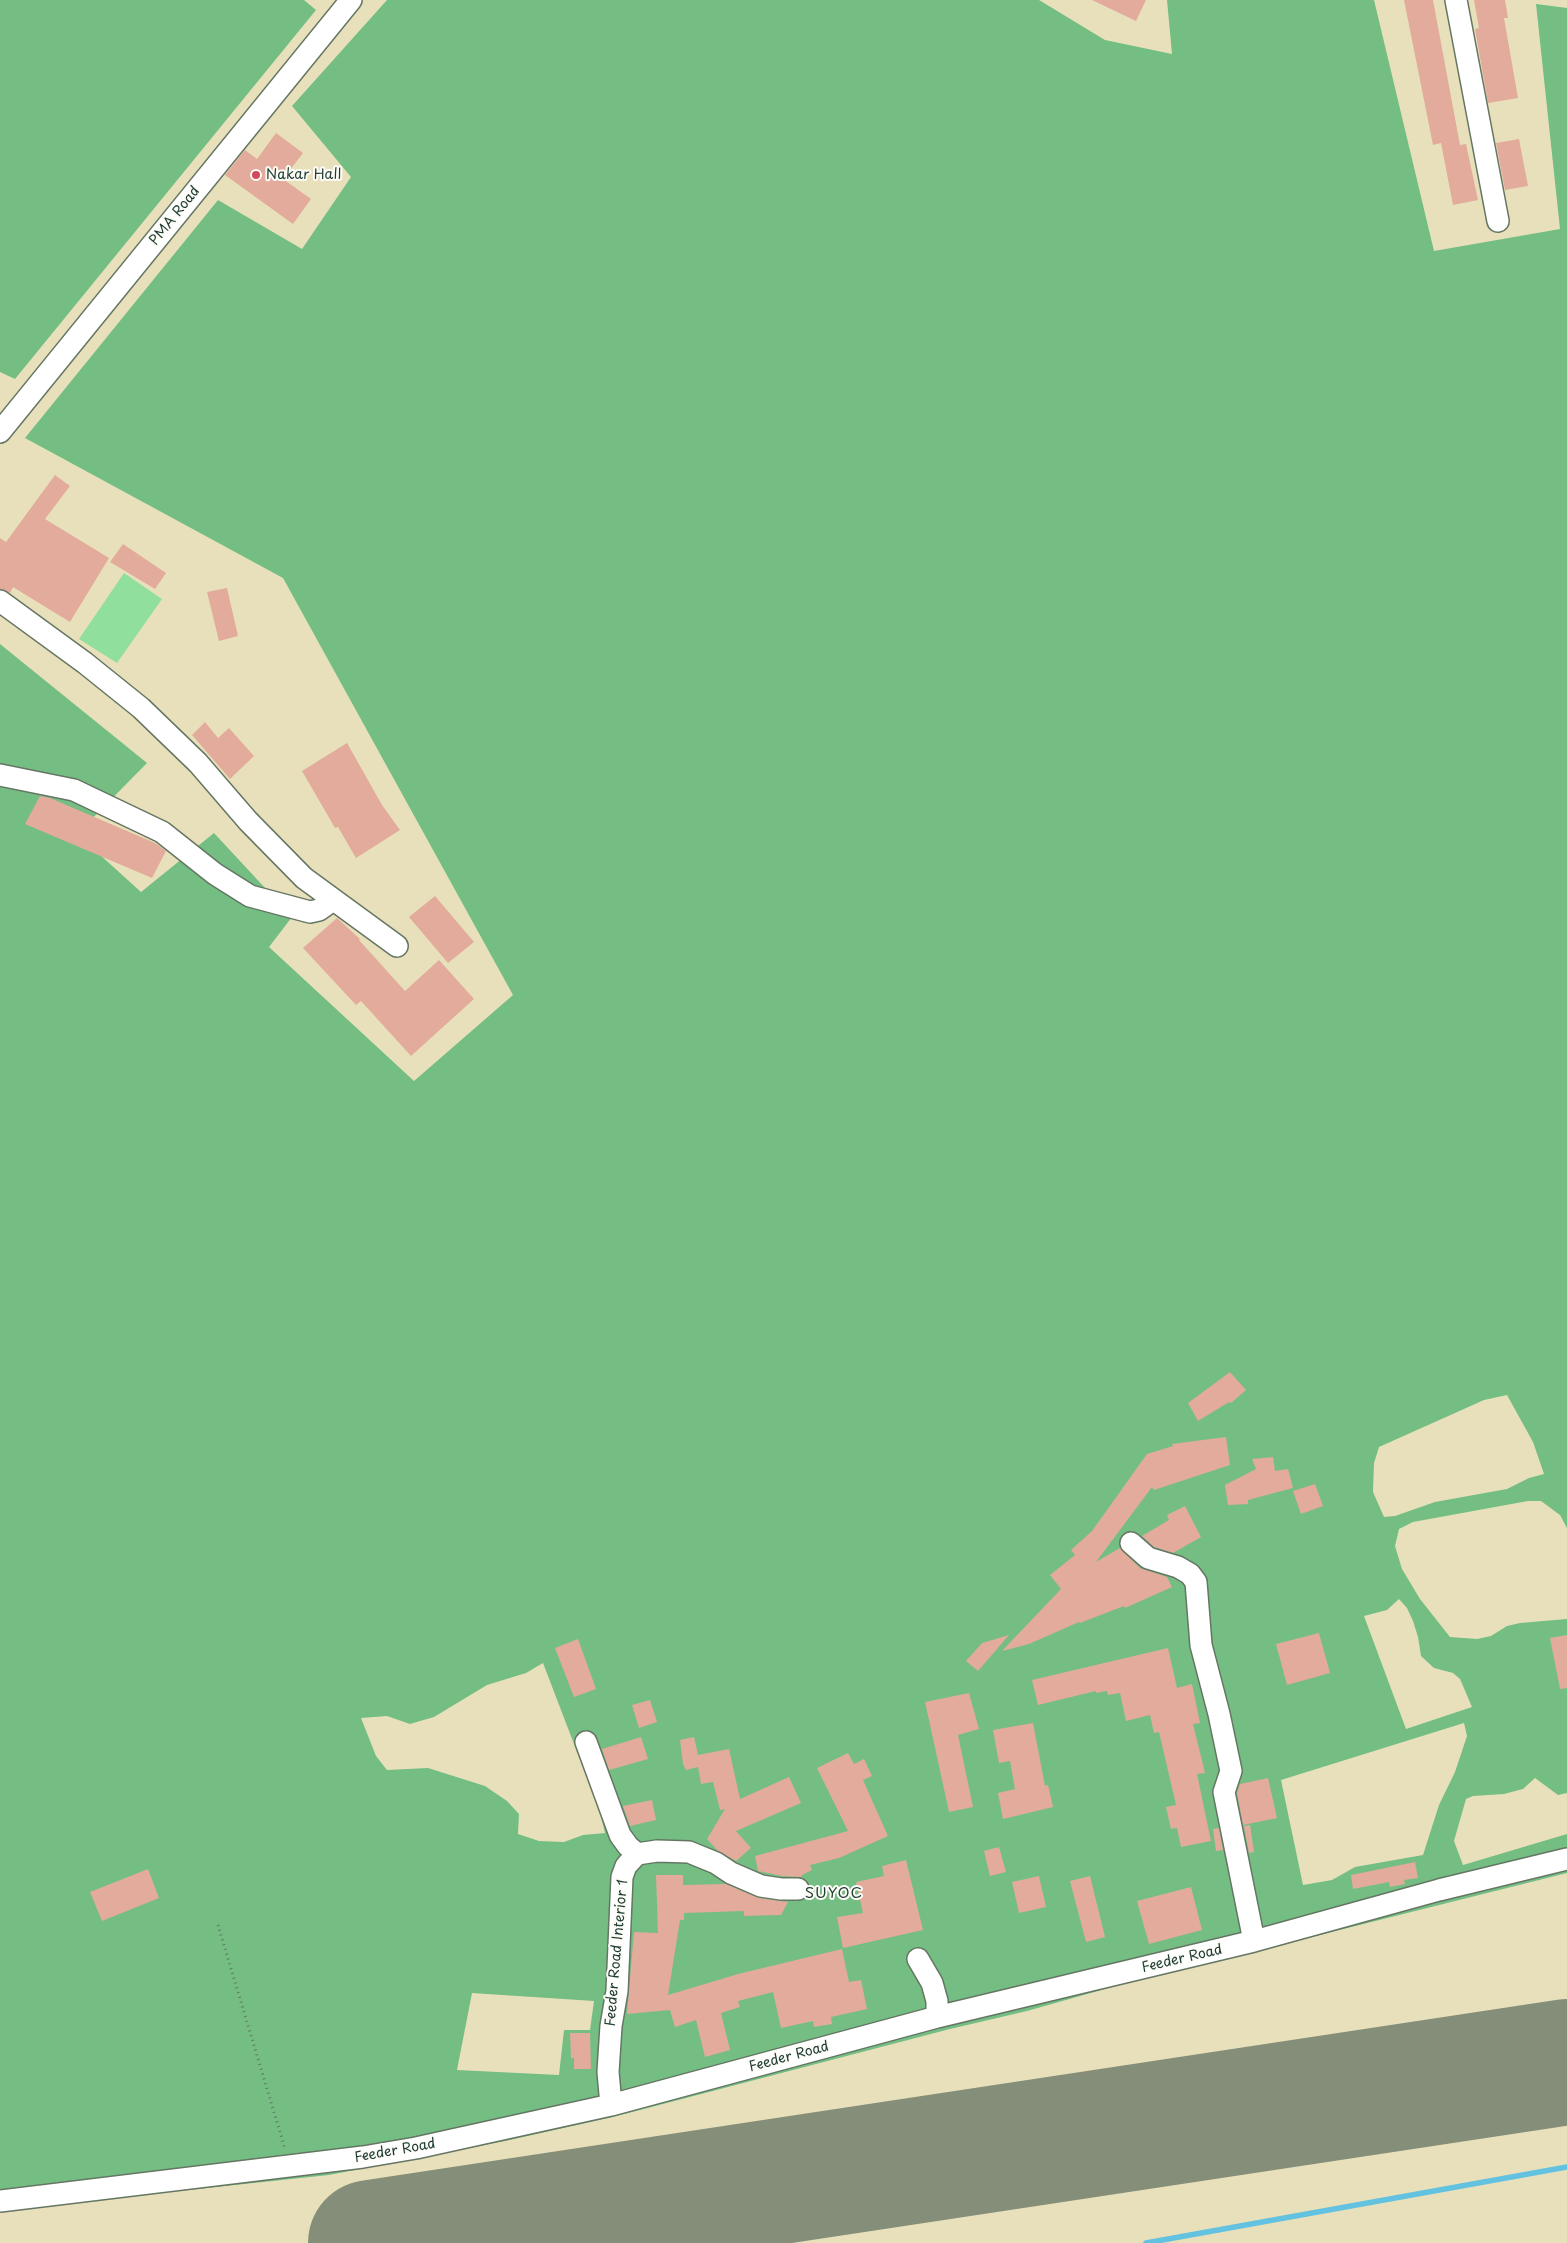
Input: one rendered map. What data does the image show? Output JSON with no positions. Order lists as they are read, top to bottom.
{
  "streets": {
    "street": ["PMA Road", "Feeder Road Interior 1", "Feeder Road"]
  },
  "crossings": [
    ["Feeder Road Interior 1", "Feeder Road"]
  ],
  "districts": ["SUYOC"],
  "places": ["Nakar Hall"]
}
